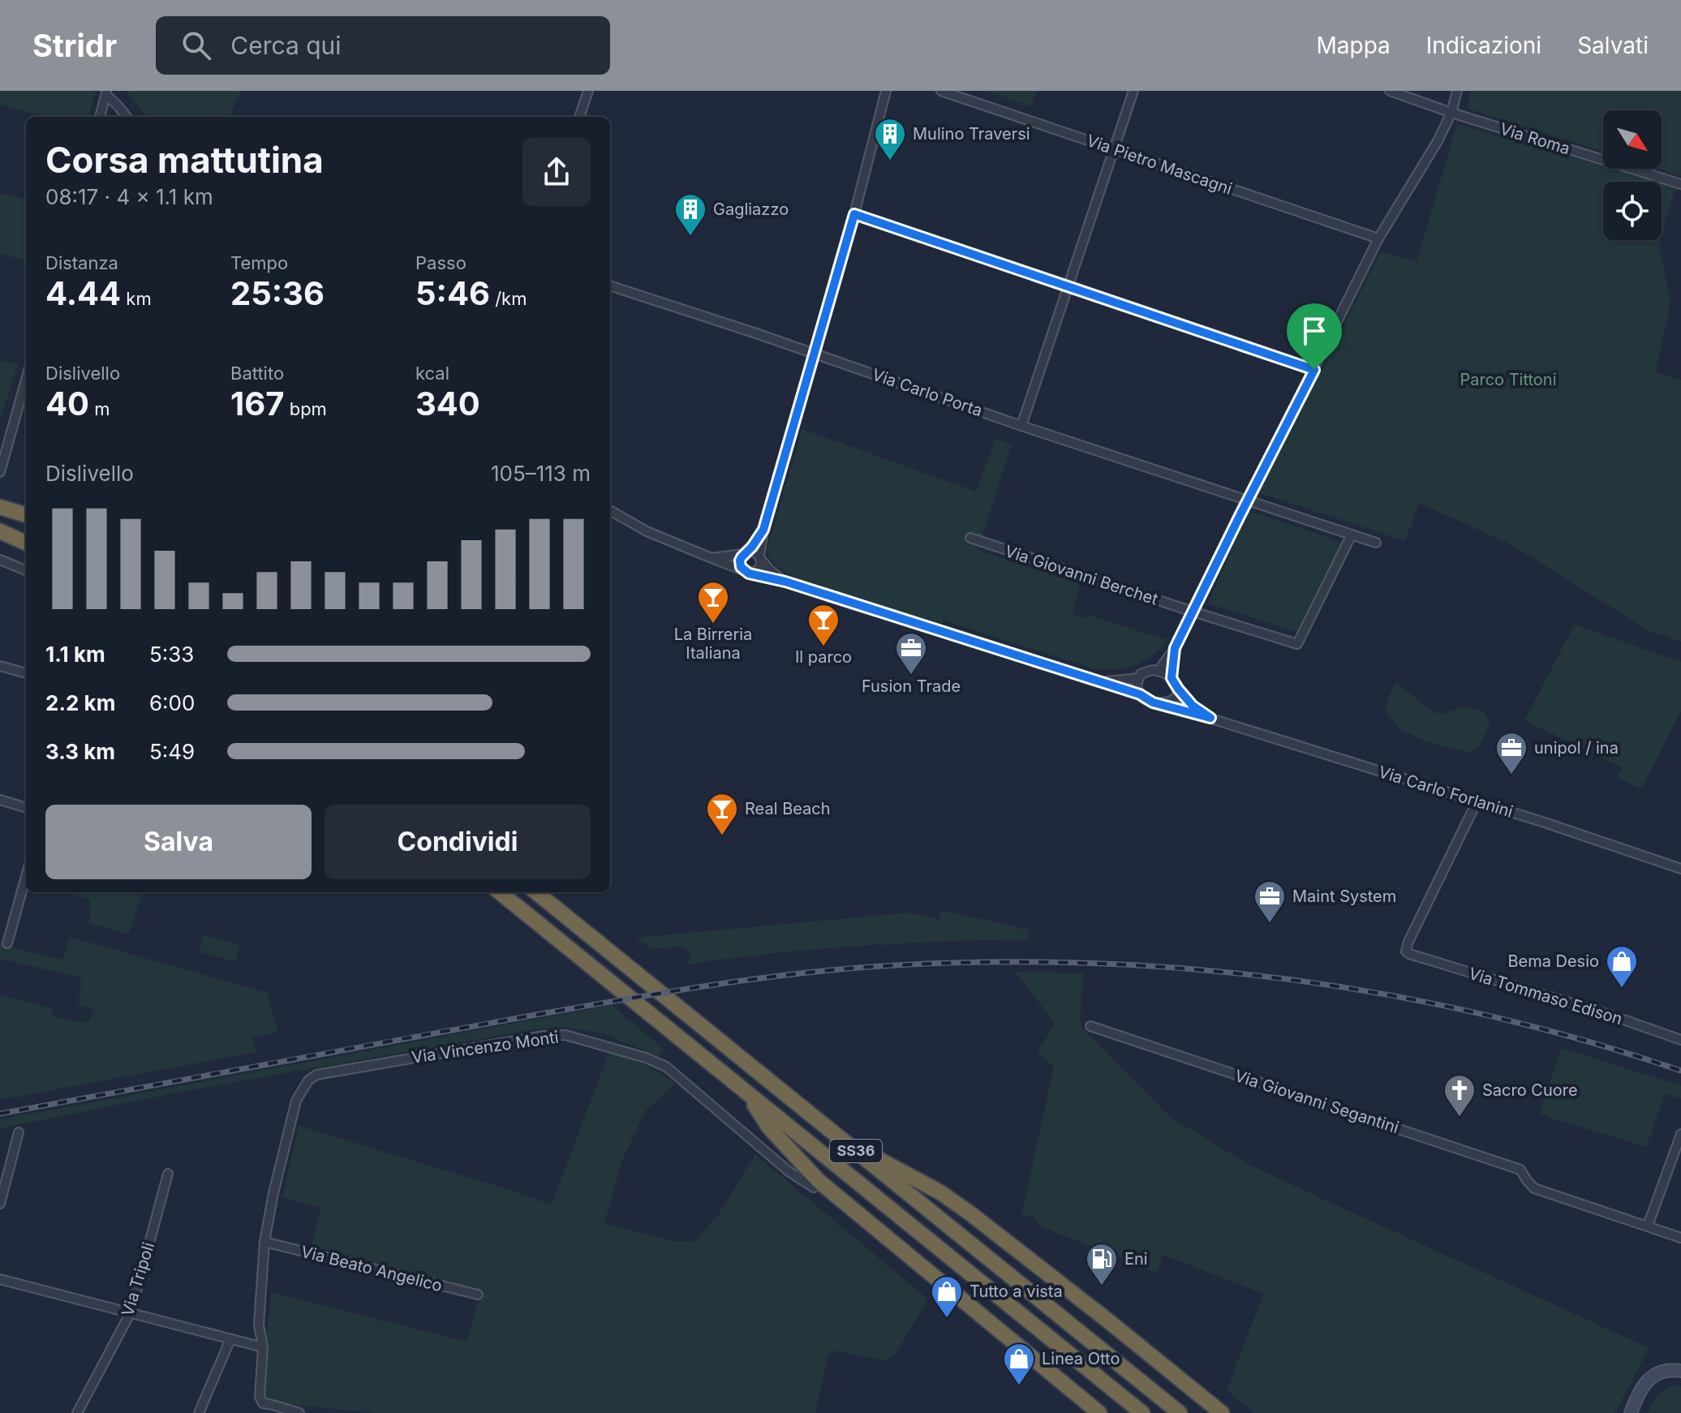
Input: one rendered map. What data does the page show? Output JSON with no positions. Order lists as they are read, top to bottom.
{
  "streets": {
    "highway": ["SS36"],
    "street": [
      "Via Roma",
      "Via Pietro Mascagni",
      "Via Carlo Porta",
      "Via Giovanni Berchet",
      "Via Carlo Forlanini",
      "Via Tommaso Edison",
      "Via Vincenzo Monti",
      "Via Giovanni Segantini",
      "Via Beato Angelico",
      "Via Tripoli"
    ]
  },
  "crossings": [
    ["Via Carlo Porta", "Via Giovanni Berchet"],
    ["Via Carlo Forlanini", "Via Tommaso Edison"],
    ["Via Vincenzo Monti", "Via Beato Angelico"]
  ],
  "parks": ["Parco Tittoni"],
  "places": {
    "building": ["Mulino Traversi", "Gagliazzo"],
    "bar": ["La Birreria Italiana", "Il parco", "Real Beach"],
    "office": ["Fusion Trade", "unipol / ina", "Maint System"],
    "shop": ["Bema Desio", "Tutto a vista", "Linea Otto"],
    "church": ["Sacro Cuore"],
    "fuel station": ["Eni"]
  },
  "north": "bottom right",
  "page": {
    "header": "Stridr",
    "search": "Cerca qui",
    "nav": ["Mappa", "Indicazioni", "Salvati"],
    "heading": ["Corsa mattutina", "08:17 · 4 × 1.1 km"],
    "stats": [
      ["Distanza", "4.44 km"],
      ["Tempo", "25:36"],
      ["Passo", "5:46 /km"],
      ["Dislivello", "40 m"],
      ["Battito", "167 bpm"],
      ["kcal", "340"]
    ],
    "chart": ["Dislivello", "105–113 m"],
    "list": [
      {
        "name": "1.1 km",
        "note": "5:33"
      },
      {
        "name": "2.2 km",
        "note": "6:00"
      },
      {
        "name": "3.3 km",
        "note": "5:49"
      }
    ],
    "buttons": ["Salva", "Condividi"]
  }
}
